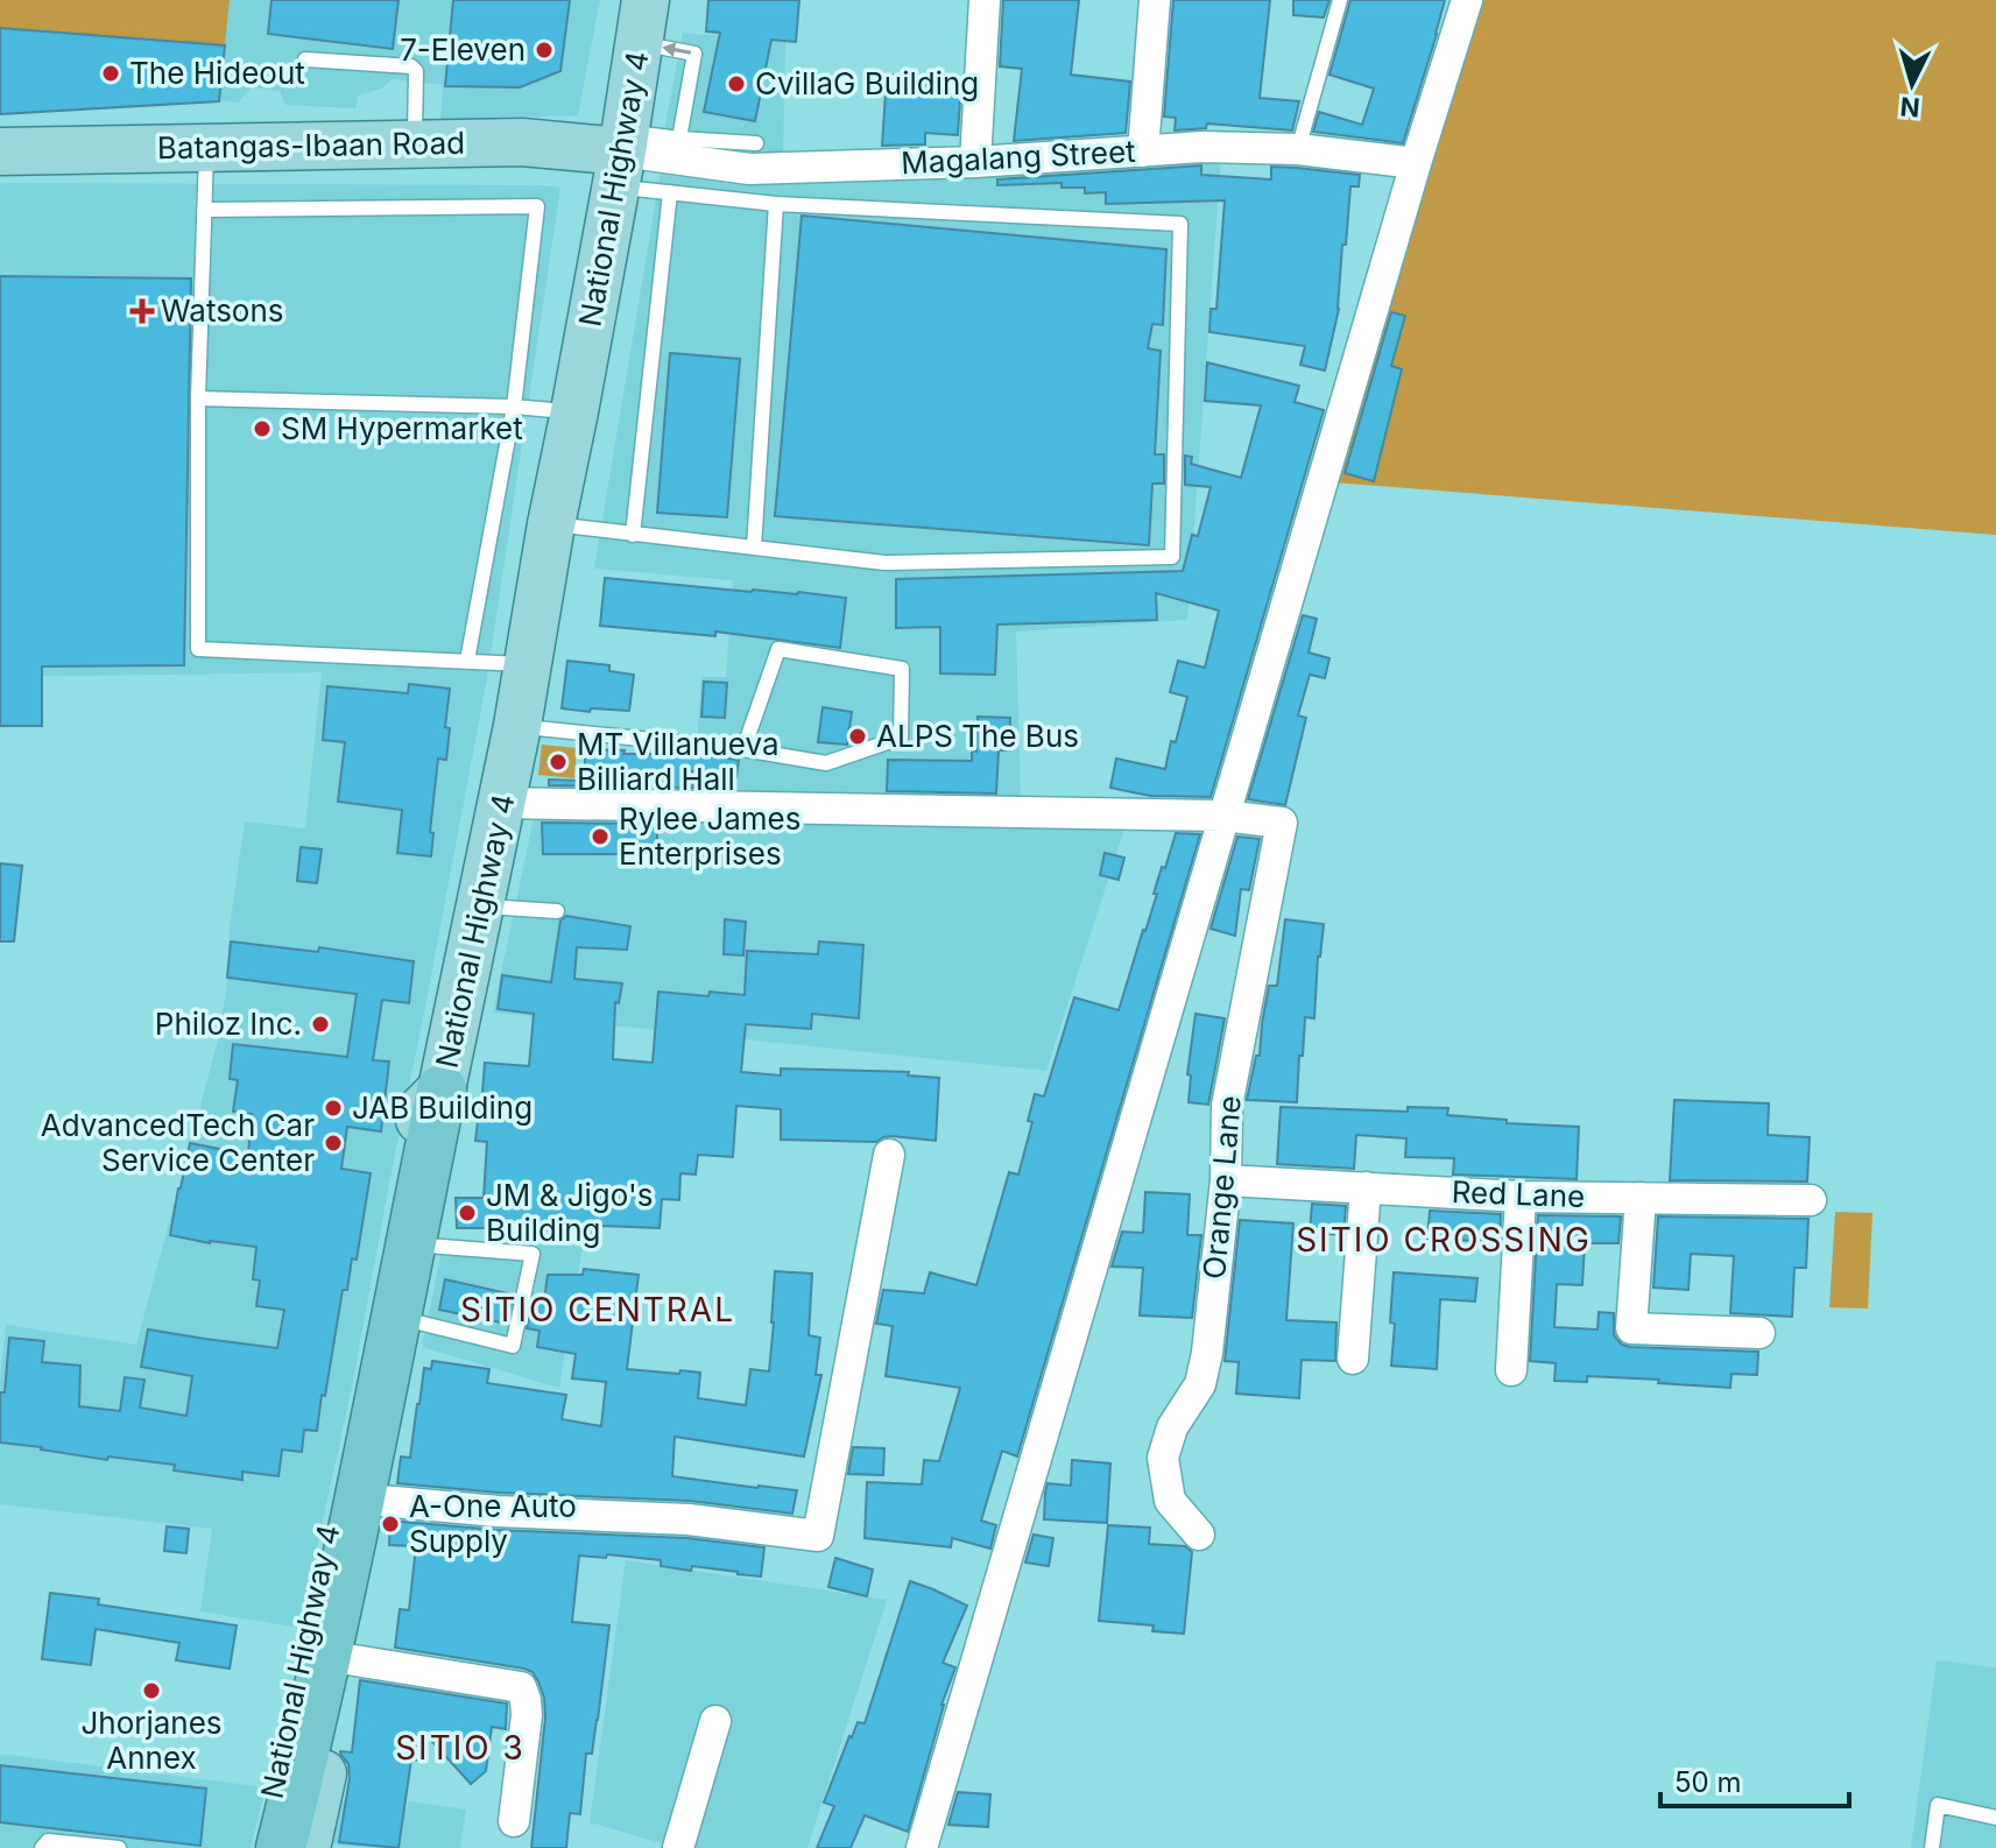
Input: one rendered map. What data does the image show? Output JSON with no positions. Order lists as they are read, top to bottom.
{
  "streets": {
    "main road": ["Batangas-Ibaan Road", "National Highway 4"],
    "street": ["Magalang Street", "Orange Lane", "Red Lane"]
  },
  "crossings": [
    ["Batangas-Ibaan Road", "Magalang Street"],
    ["Batangas-Ibaan Road", "National Highway 4"],
    ["Magalang Street", "National Highway 4"],
    ["Orange Lane", "Red Lane"]
  ],
  "districts": ["SITIO CROSSING", "SITIO CENTRAL", "SITIO 3"],
  "places": {
    "other": [
      "7-Eleven",
      "The Hideout",
      "CvillaG Building",
      "SM Hypermarket",
      "ALPS The Bus",
      "MT Villanueva Billiard Hall",
      "Rylee James Enterprises",
      "Philoz Inc.",
      "JAB Building",
      "AdvancedTech Car Service Center",
      "JM & Jigo's Building",
      "A-One Auto Supply",
      "Jhorjanes Annex"
    ],
    "health": ["Watsons"]
  },
  "scale_bar": "50 m",
  "north": "bottom"
}
